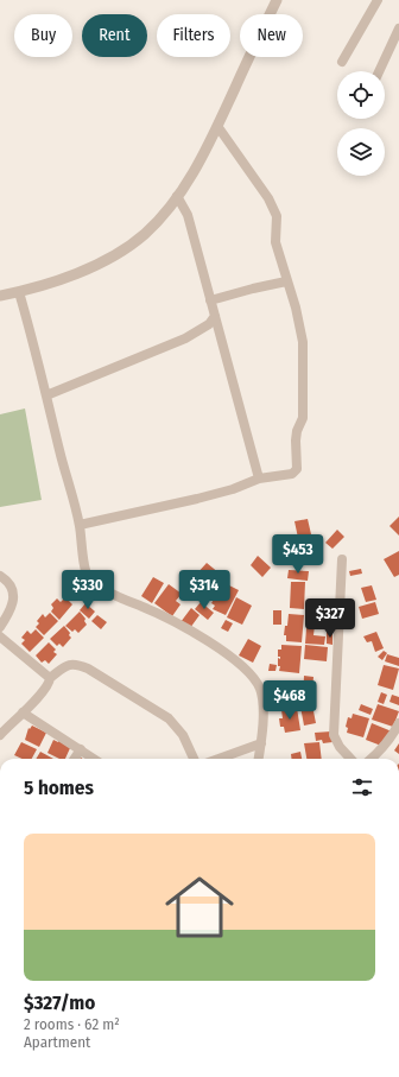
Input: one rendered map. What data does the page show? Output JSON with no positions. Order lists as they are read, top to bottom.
{
  "page": {
    "chip": [
      "Buy",
      "Rent",
      "Filters",
      "New"
    ],
    "price": [
      "$453",
      "$330",
      "$314",
      "$327",
      "$468"
    ],
    "heading": "5 homes",
    "list": [
      {
        "name": "$327/mo",
        "note": "2 rooms · 62 m² · Apartment"
      }
    ]
  }
}
